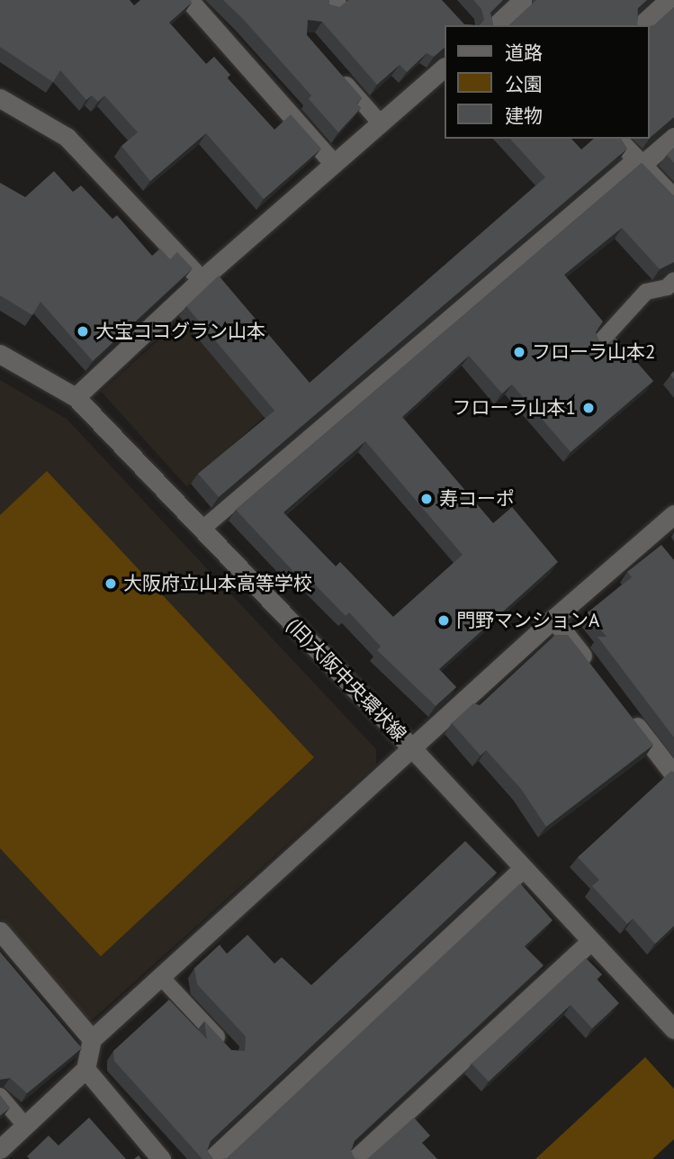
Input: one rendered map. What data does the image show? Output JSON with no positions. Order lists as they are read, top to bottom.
{
  "streets": {
    "street": ["(旧)大阪中央環状線"]
  },
  "places": [
    "大宝ココグラン山本",
    "フローラ山本2",
    "フローラ山本1",
    "寿コーポ",
    "大阪府立山本高等学校",
    "門野マンションA"
  ],
  "legend": ["道路", "公園", "建物"]
}
